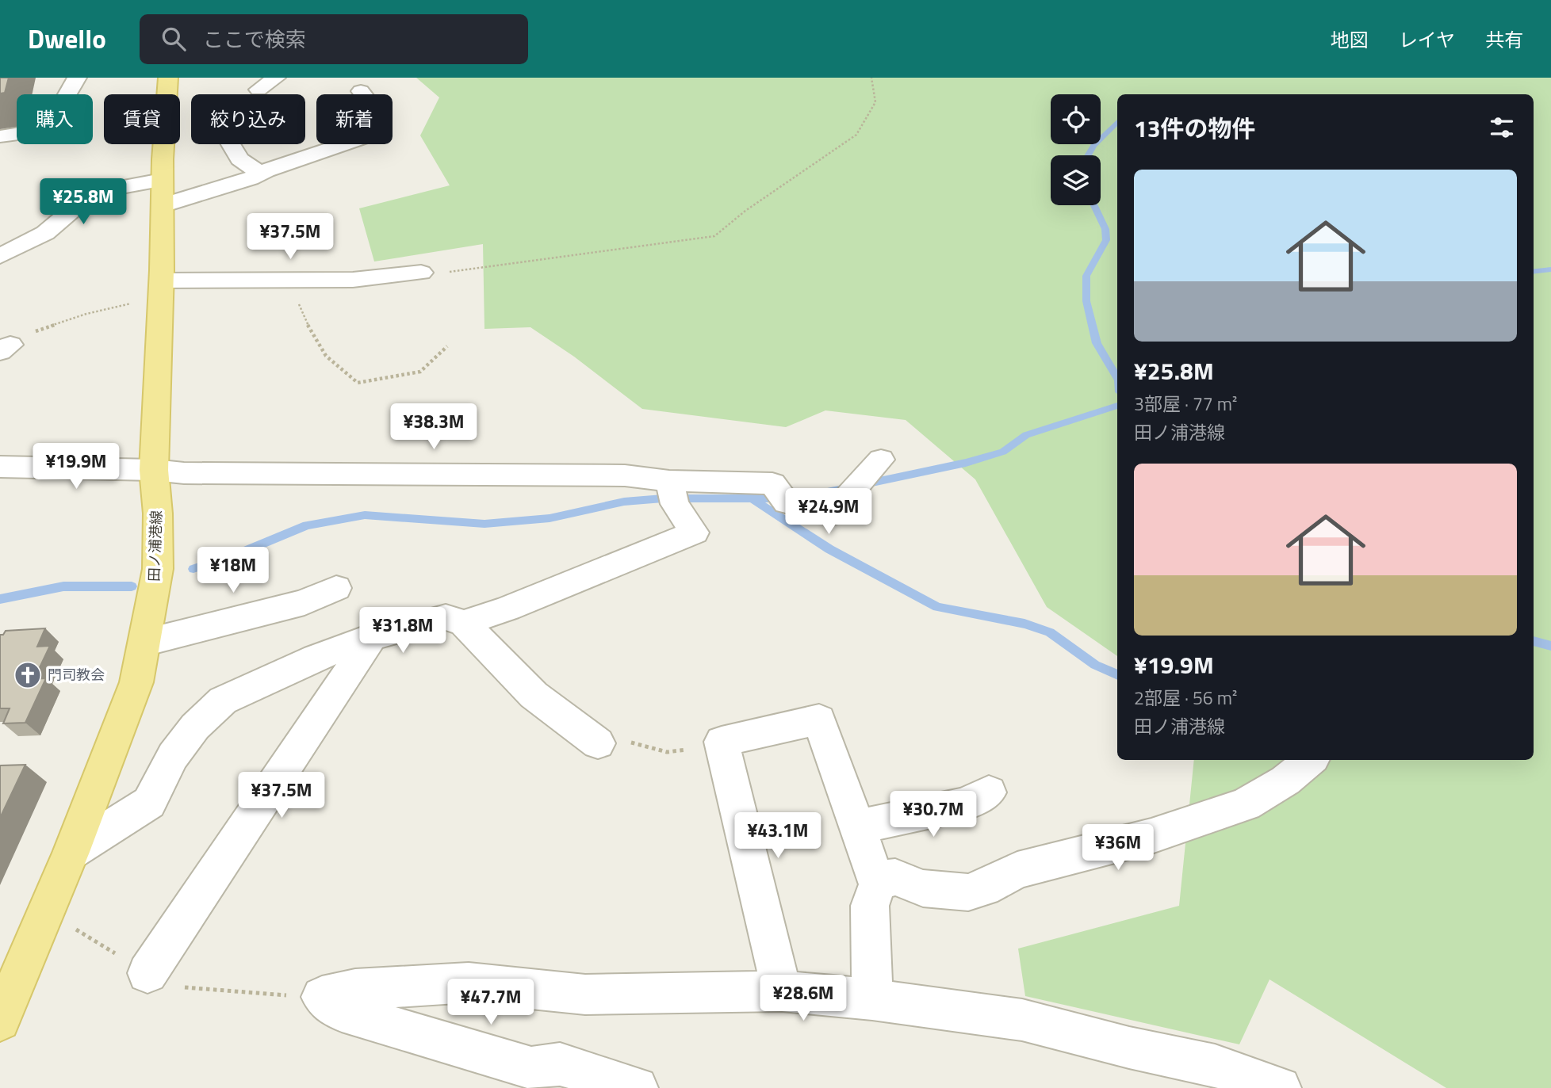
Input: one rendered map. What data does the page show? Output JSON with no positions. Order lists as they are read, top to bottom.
{
  "streets": {
    "main road": ["田ノ浦港線"]
  },
  "places": {
    "church": ["門司教会"]
  },
  "page": {
    "header": "Dwello",
    "search": "ここで検索",
    "nav": ["地図", "レイヤ", "共有"],
    "chip": [
      "購入",
      "賃貸",
      "絞り込み",
      "新着"
    ],
    "heading": "13件の物件",
    "list": [
      {
        "name": "¥25.8M",
        "note": "3部屋 · 77 m² · 田ノ浦港線"
      },
      {
        "name": "¥19.9M",
        "note": "2部屋 · 56 m² · 田ノ浦港線"
      }
    ],
    "price": [
      "¥25.8M",
      "¥37.5M",
      "¥38.3M",
      "¥19.9M",
      "¥24.9M",
      "¥18M",
      "¥31.8M",
      "¥37.5M",
      "¥30.7M",
      "¥43.1M",
      "¥36M",
      "¥28.6M",
      "¥47.7M"
    ]
  }
}
